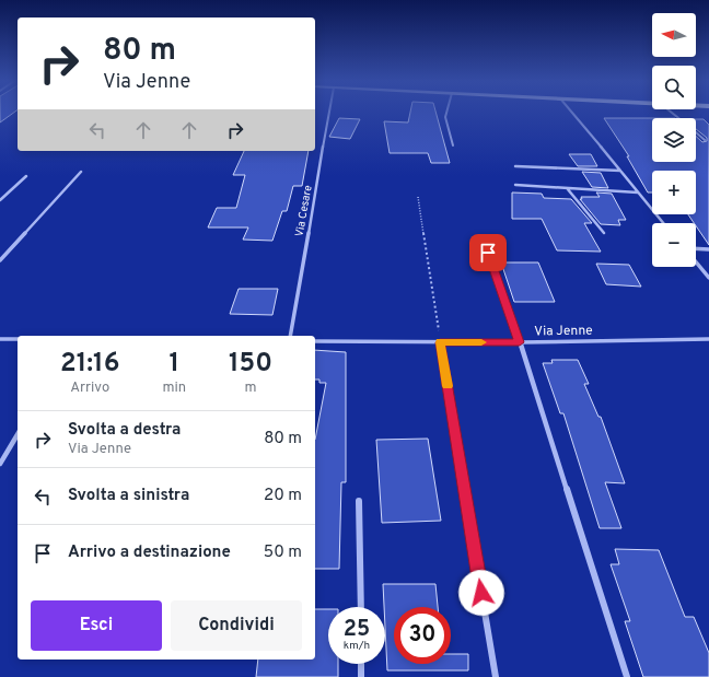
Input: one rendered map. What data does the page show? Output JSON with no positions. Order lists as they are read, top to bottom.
{
  "streets": {
    "street": ["Via Cesare", "Via Jenne"]
  },
  "north": "left",
  "page": {
    "map_buttons": ["+", "−"],
    "turn": ["80 m", "Via Jenne"],
    "eta": [
      "21:16",
      "Arrivo",
      "1",
      "min",
      "150",
      "m"
    ],
    "list": [
      {
        "name": "Svolta a destra",
        "note": "Via Jenne",
        "value": "80 m"
      },
      {
        "name": "Svolta a sinistra",
        "value": "20 m"
      },
      {
        "name": "Arrivo a destinazione",
        "value": "50 m"
      }
    ],
    "buttons": ["Esci", "Condividi"],
    "speed": "25 km/h",
    "limit": "30"
  }
}
